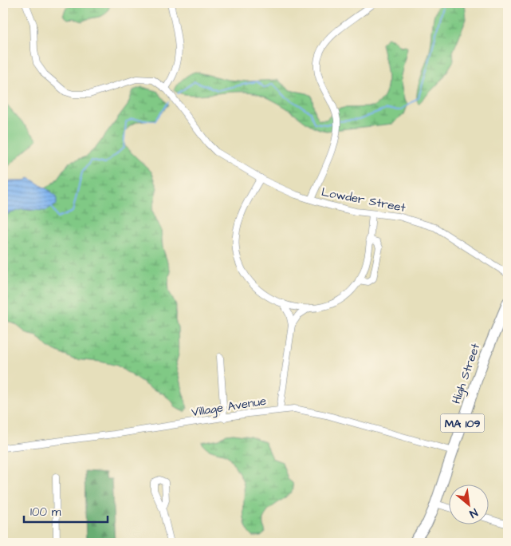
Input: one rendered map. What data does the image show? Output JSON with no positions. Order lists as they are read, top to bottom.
{
  "streets": {
    "main road": ["High Street", "MA 109"],
    "street": ["Lowder Street", "Village Avenue"]
  },
  "crossings": [
    ["High Street", "Village Avenue"]
  ],
  "scale_bar": "100 m",
  "north": "bottom right"
}
